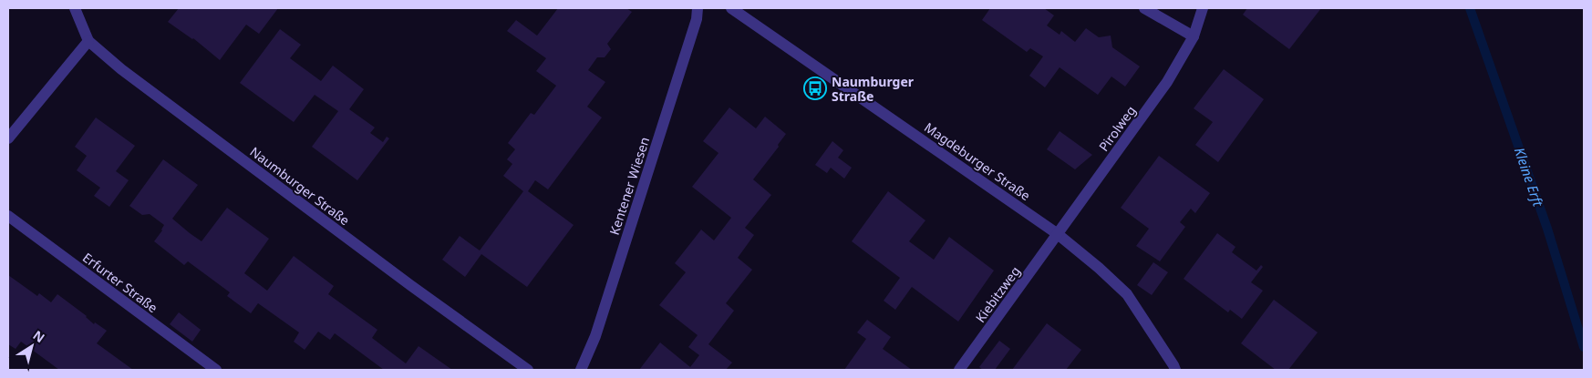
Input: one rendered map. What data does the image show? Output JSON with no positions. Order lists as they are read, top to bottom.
{
  "streets": {
    "street": [
      "Pirolweg",
      "Magdeburger Straße",
      "Naumburger Straße",
      "Kentener Wiesen",
      "Erfurter Straße",
      "Kiebitzweg"
    ]
  },
  "crossings": [
    ["Pirolweg", "Magdeburger Straße"],
    ["Pirolweg", "Kiebitzweg"],
    ["Magdeburger Straße", "Kiebitzweg"]
  ],
  "water": ["Kleine Erft"],
  "places": {
    "bus stop": ["Naumburger Straße"]
  },
  "north": "top right"
}
